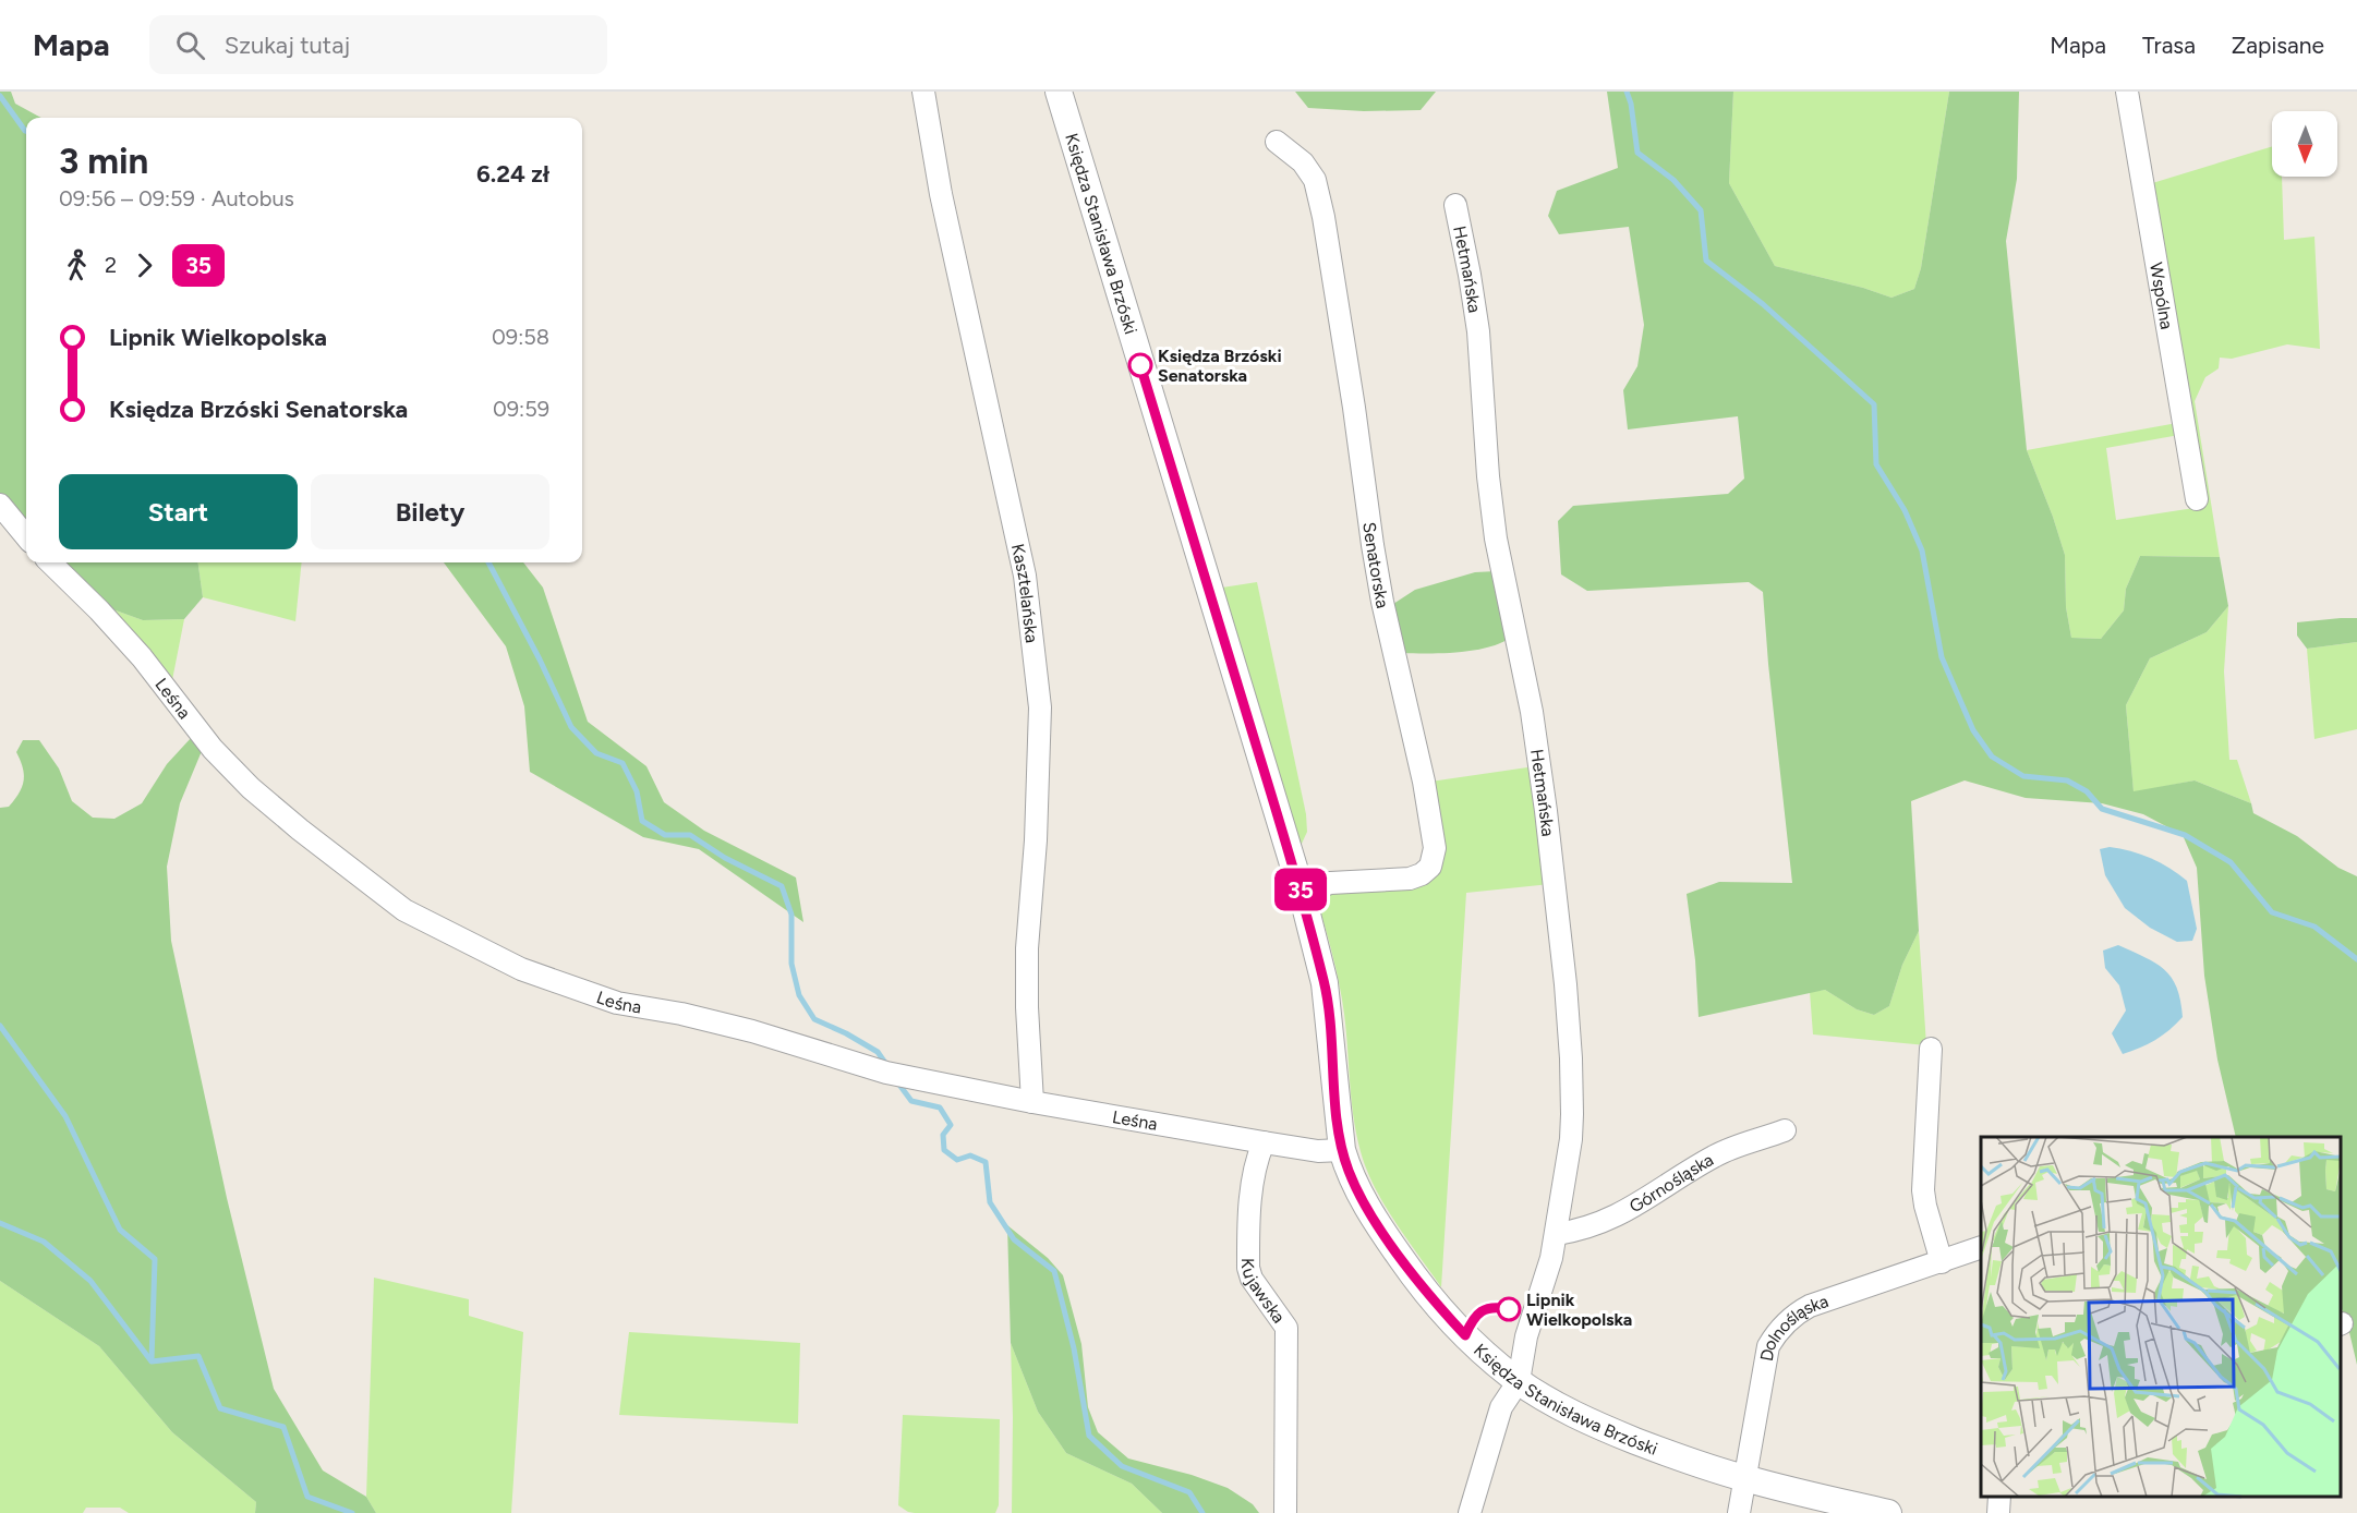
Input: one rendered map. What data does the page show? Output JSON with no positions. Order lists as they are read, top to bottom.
{
  "streets": {
    "street": [
      "Księdza Stanisława Brzóski",
      "Hetmańska",
      "Wspólna",
      "Senatorska",
      "Kasztelańska",
      "Leśna",
      "Górnośląska",
      "Kujawska",
      "Dolnośląska"
    ]
  },
  "crossings": [
    ["Księdza Stanisława Brzóski", "Hetmańska"],
    ["Księdza Stanisława Brzóski", "Senatorska"],
    ["Księdza Stanisława Brzóski", "Leśna"],
    ["Księdza Stanisława Brzóski", "Dolnośląska"],
    ["Hetmańska", "Górnośląska"],
    ["Kasztelańska", "Leśna"],
    ["Leśna", "Kujawska"]
  ],
  "places": ["Księdza Brzóski Senatorska", "Lipnik Wielkopolska"],
  "lines": ["bus line 35"],
  "north": "bottom",
  "page": {
    "header": "Mapa",
    "search": "Szukaj tutaj",
    "nav": ["Mapa", "Trasa", "Zapisane"],
    "on_map": "35",
    "heading": ["3 min", "09:56 – 09:59 · Autobus", "6.24 zł"],
    "legs": ["2", "35"],
    "list": [
      {
        "name": "Lipnik Wielkopolska",
        "value": "09:58"
      },
      {
        "name": "Księdza Brzóski Senatorska",
        "value": "09:59"
      }
    ],
    "buttons": ["Start", "Bilety"]
  }
}
